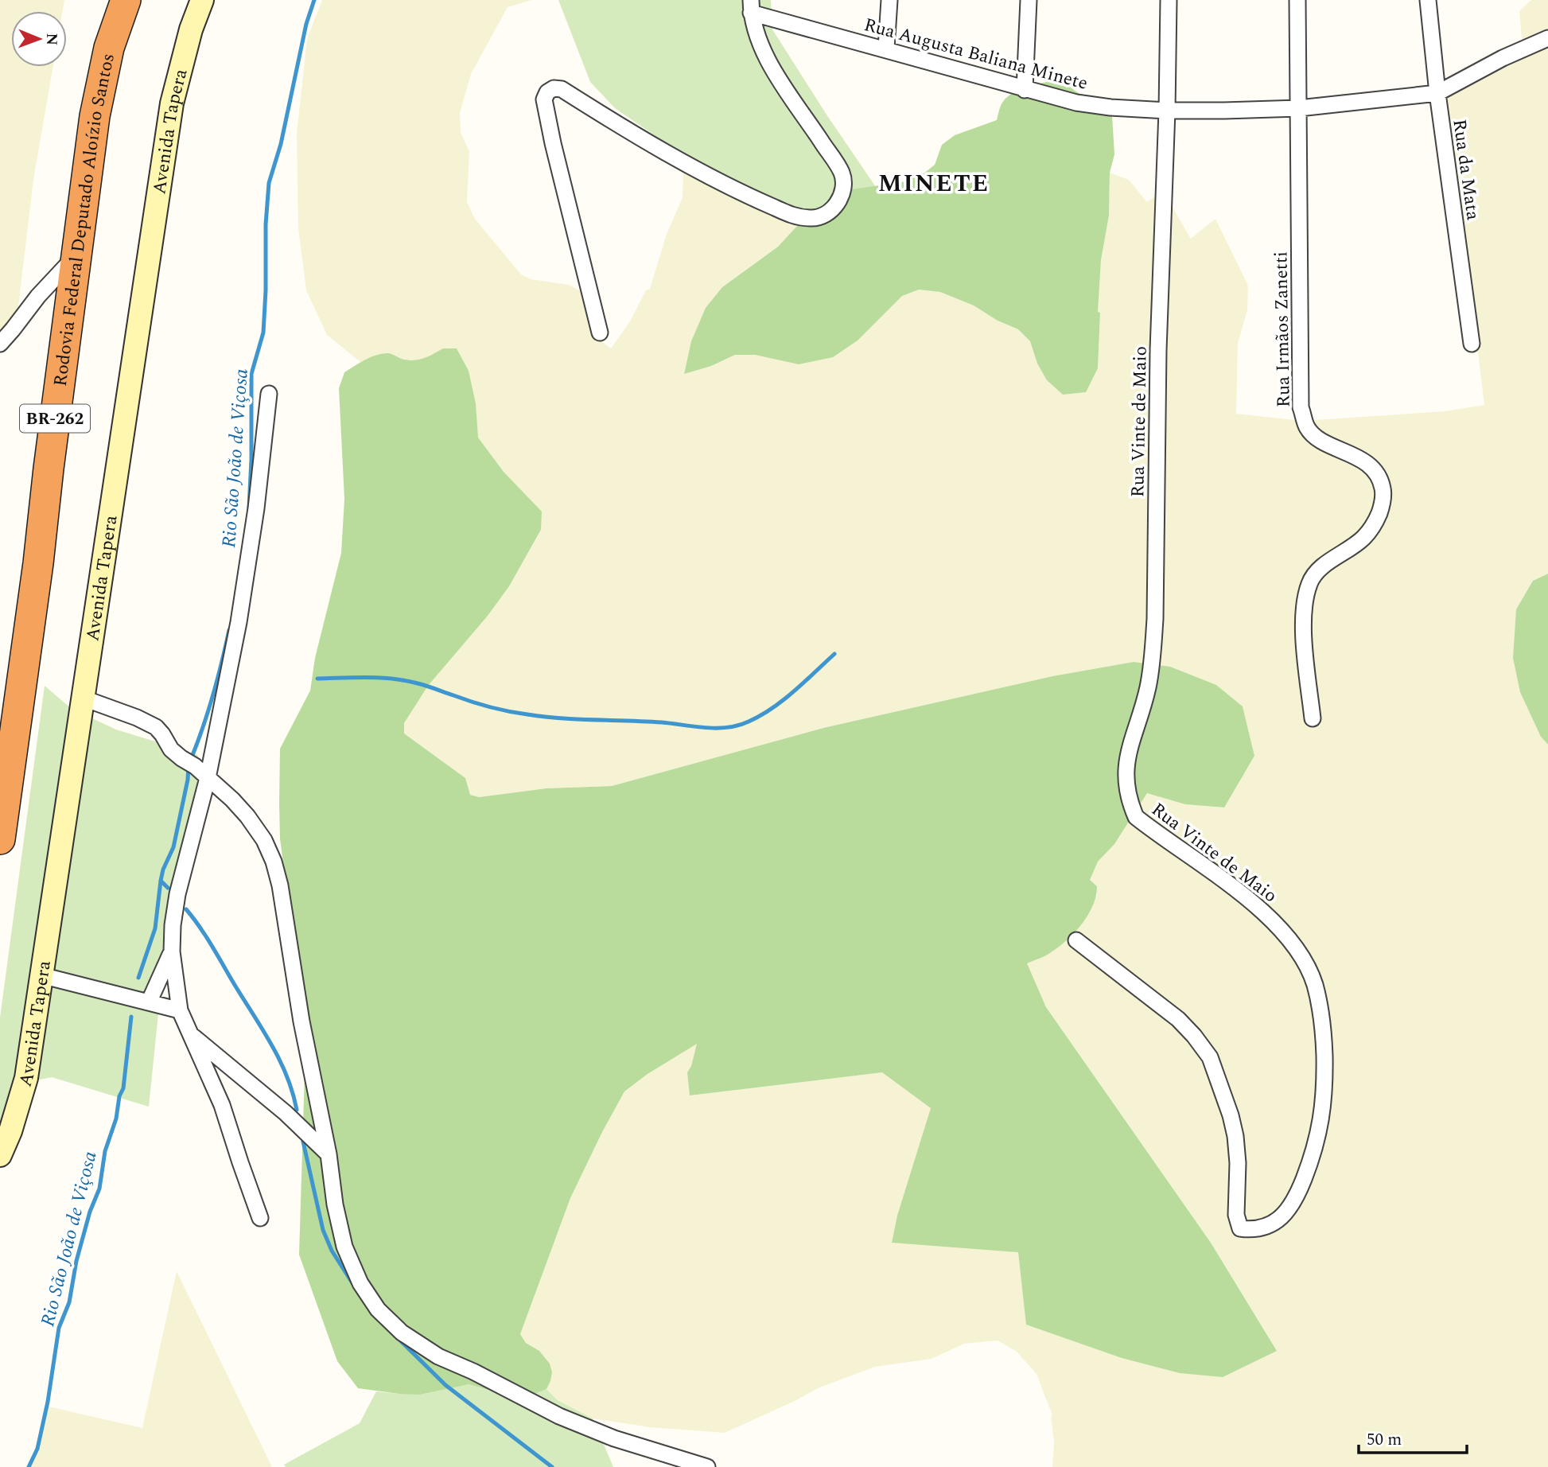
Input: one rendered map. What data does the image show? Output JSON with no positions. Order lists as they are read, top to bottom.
{
  "streets": {
    "highway": ["Rodovia Federal Deputado Aloízio Santos", "BR-262"],
    "street": [
      "Rua Augusta Baliana Minete",
      "Avenida Tapera",
      "Rua da Mata",
      "Rua Irmãos Zanetti",
      "Rua Vinte de Maio"
    ]
  },
  "crossings": [
    ["Rua Augusta Baliana Minete", "Rua da Mata"],
    ["Rua Augusta Baliana Minete", "Rua Irmãos Zanetti"],
    ["Rua Augusta Baliana Minete", "Rua Vinte de Maio"]
  ],
  "districts": ["MINETE"],
  "water": ["Rio São João de Viçosa"],
  "scale_bar": "50 m",
  "north": "right"
}
